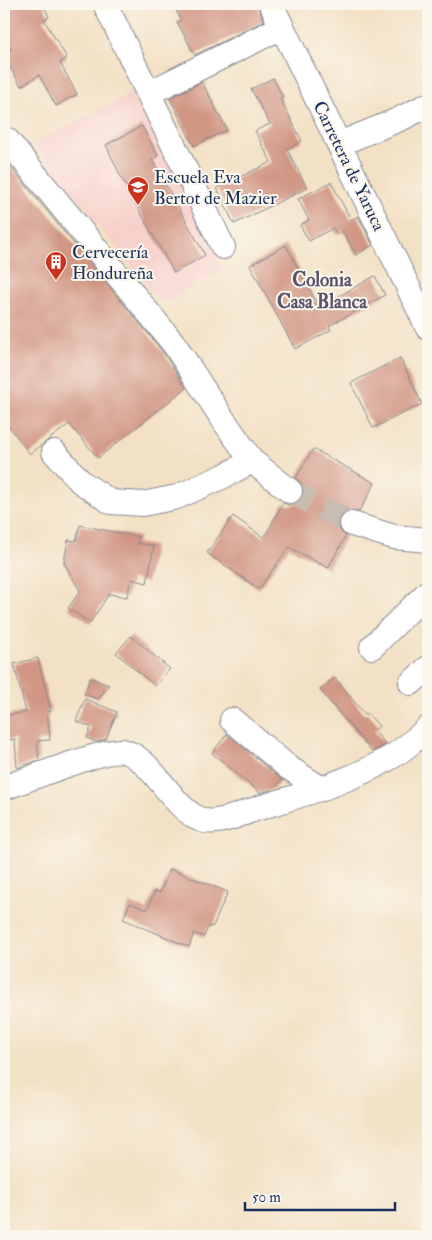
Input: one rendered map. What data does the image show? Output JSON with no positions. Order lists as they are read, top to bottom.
{
  "streets": {
    "street": ["Carretera de Yaruca"]
  },
  "districts": ["Colonia Casa Blanca"],
  "places": {
    "school or university": ["Escuela Eva Bertot de Mazier"],
    "building": ["Cervecería Hondureña"]
  },
  "scale_bar": "50 m"
}
